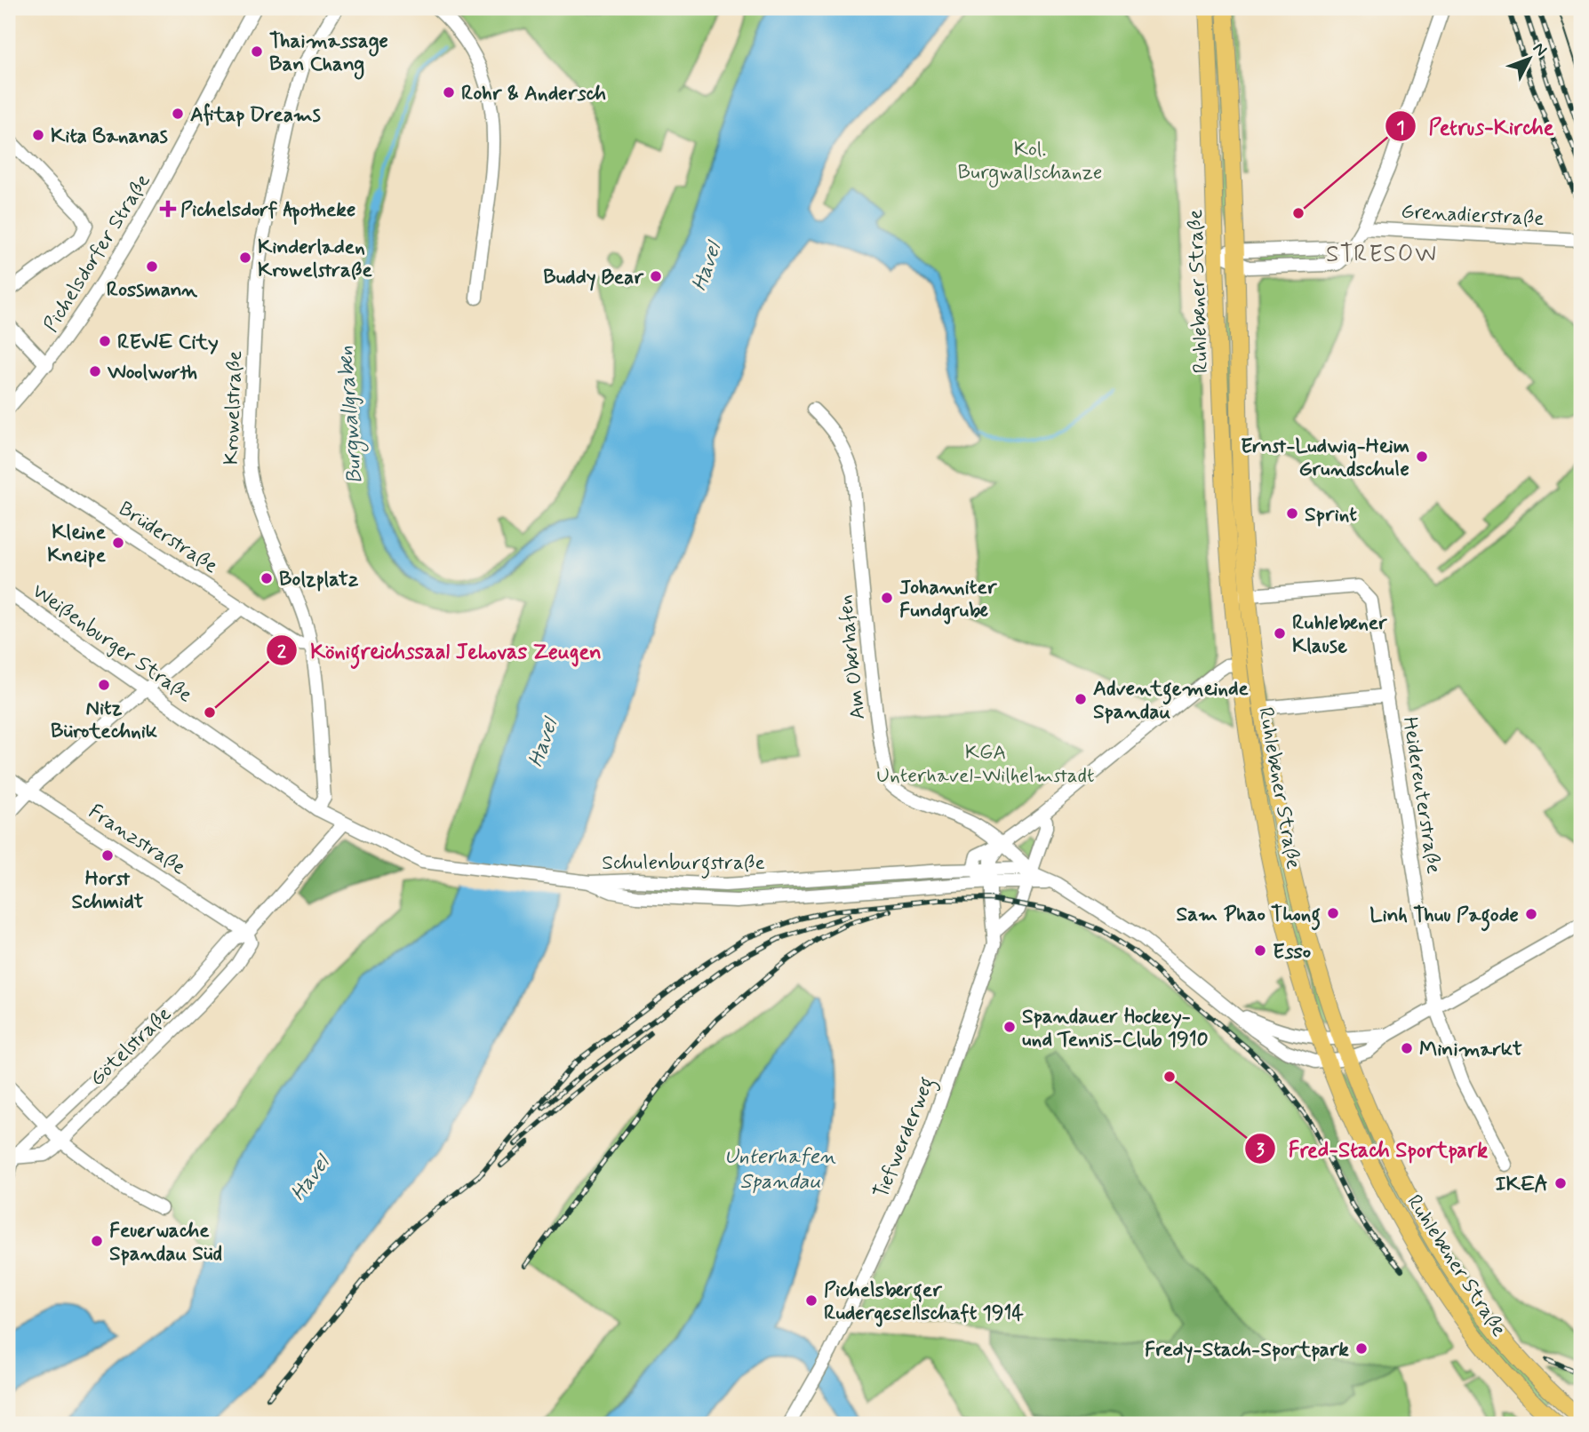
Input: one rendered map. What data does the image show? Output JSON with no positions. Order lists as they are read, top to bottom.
{
  "streets": {
    "main road": ["Ruhlebener Straße"],
    "street": [
      "Grenadierstraße",
      "Pichelsdorfer Straße",
      "Krowelstraße",
      "Brüderstraße",
      "Weißenburger Straße",
      "Am Oberhafen",
      "Heidereuterstraße",
      "Franzstraße",
      "Schulenburgstraße",
      "Götelstraße",
      "Tiefwerderweg"
    ]
  },
  "crossings": [
    ["Ruhlebener Straße", "Heidereuterstraße"],
    ["Ruhlebener Straße", "Schulenburgstraße"],
    ["Ruhlebener Straße", "Tiefwerderweg"],
    ["Krowelstraße", "Brüderstraße"],
    ["Krowelstraße", "Weißenburger Straße"],
    ["Am Oberhafen", "Tiefwerderweg"],
    ["Heidereuterstraße", "Schulenburgstraße"],
    ["Franzstraße", "Götelstraße"],
    ["Schulenburgstraße", "Tiefwerderweg"]
  ],
  "districts": ["STRESOW"],
  "water": ["Havel", "Burgwallgraben", "Unterhafen Spandau"],
  "parks": ["Kol. Burgwallschanze", "KGA Unterhavel-Wilhelmstadt"],
  "places": {
    "other": [
      "Thaimassage Ban Chang",
      "Rohr & Andersch",
      "Afitap Dreams",
      "Kita Bananas",
      "Petrus-Kirche",
      "Kinderladen Krowelstraße",
      "Rossmann",
      "Buddy Bear",
      "REWE City",
      "Woolworth",
      "Ernst-Ludwig-Heim Grundschule",
      "Sprint",
      "Kleine Kneipe",
      "Bolzplatz",
      "Johanniter Fundgrube",
      "Ruhlebener Klause",
      "Nitz Bürotechnik",
      "Adventgemeinde Spandau",
      "Königreichssaal Jehovas Zeugen",
      "Horst Schmidt",
      "Sam Phao Thong",
      "Linh Thuu Pagode",
      "Esso",
      "Spandauer Hockey- und Tennis-Club 1910",
      "Minimarkt",
      "Fred-Stach Sportpark",
      "IKEA",
      "Feuerwache Spandau Süd",
      "Pichelsberger Rudergesellschaft 1914",
      "Fredy-Stach-Sportpark"
    ],
    "health": ["Pichelsdorf Apotheke"]
  },
  "north": "top right"
}
